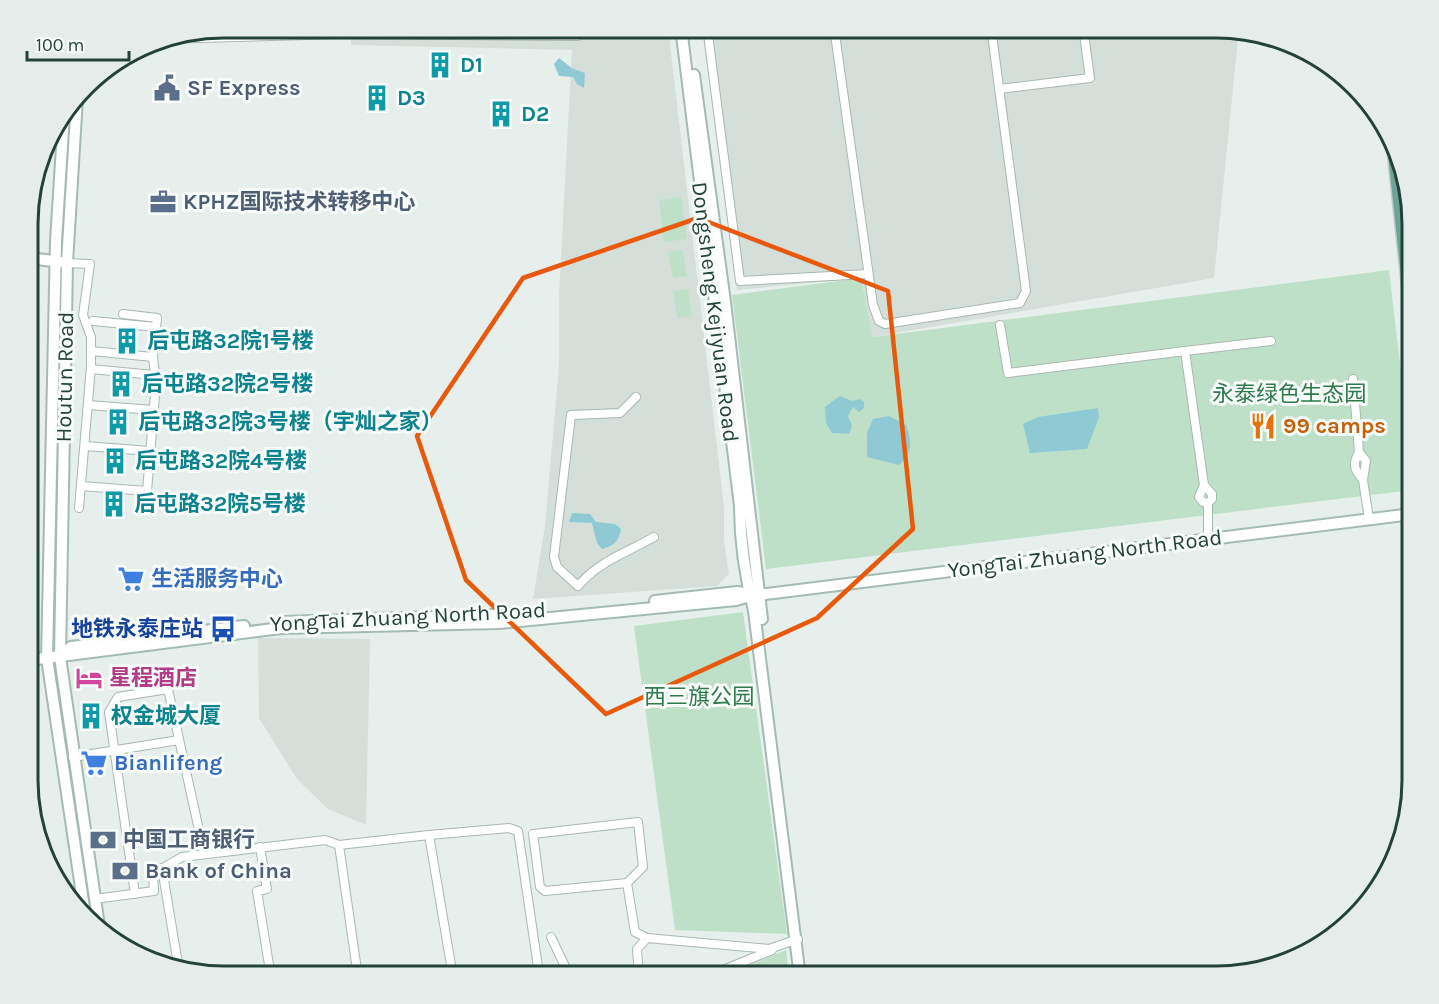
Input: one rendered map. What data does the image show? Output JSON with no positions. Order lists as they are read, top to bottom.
{
  "streets": {
    "street": ["Dongsheng Kejiyuan Road", "Houtun Road", "YongTai Zhuang North Road"]
  },
  "crossings": [
    ["Dongsheng Kejiyuan Road", "YongTai Zhuang North Road"],
    ["Houtun Road", "YongTai Zhuang North Road"]
  ],
  "parks": ["永泰绿色生态园", "西三旗公园"],
  "places": {
    "building": [
      "D1",
      "D3",
      "D2",
      "后屯路32院1号楼",
      "后屯路32院2号楼",
      "后屯路32院3号楼（宇灿之家）",
      "后屯路32院4号楼",
      "后屯路32院5号楼",
      "权金城大厦"
    ],
    "public building": ["SF Express"],
    "office": ["KPHZ国际技术转移中心"],
    "restaurant": ["99 camps"],
    "supermarket": ["生活服务中心", "Bianlifeng"],
    "bus stop": ["地铁永泰庄站"],
    "hotel": ["星程酒店"],
    "bank": ["中国工商银行", "Bank of China"]
  },
  "scale_bar": "100 m"
}
